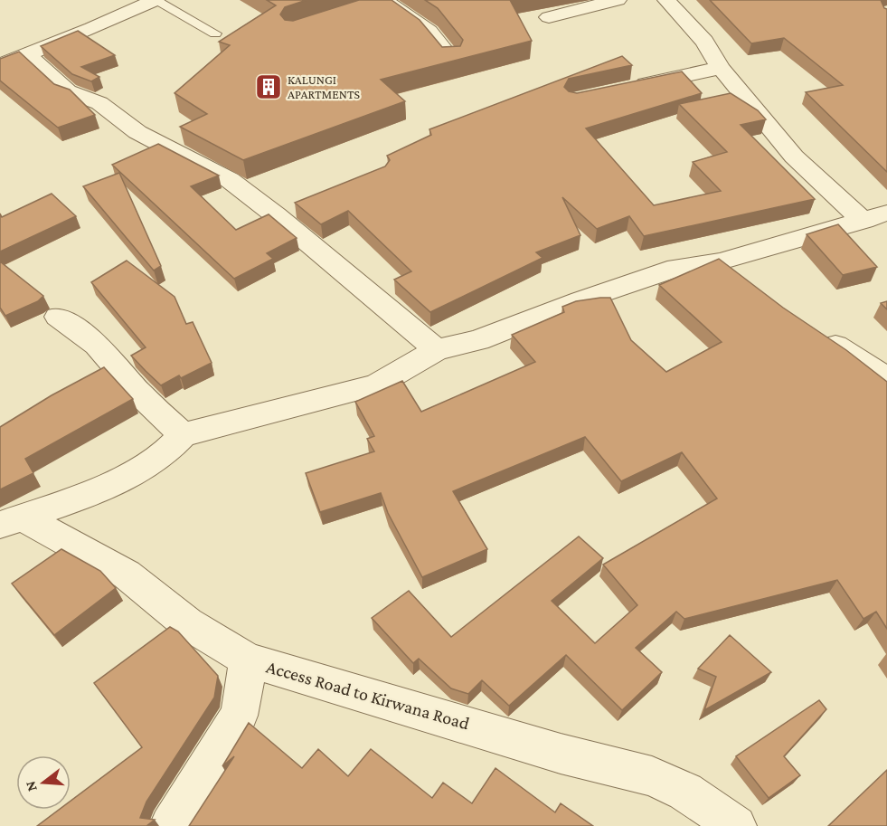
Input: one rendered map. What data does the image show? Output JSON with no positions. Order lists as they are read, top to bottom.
{
  "streets": {
    "street": ["Access Road to Kirwana Road"]
  },
  "places": {
    "building": ["KALUNGI APARTMENTS"]
  },
  "north": "left"
}
